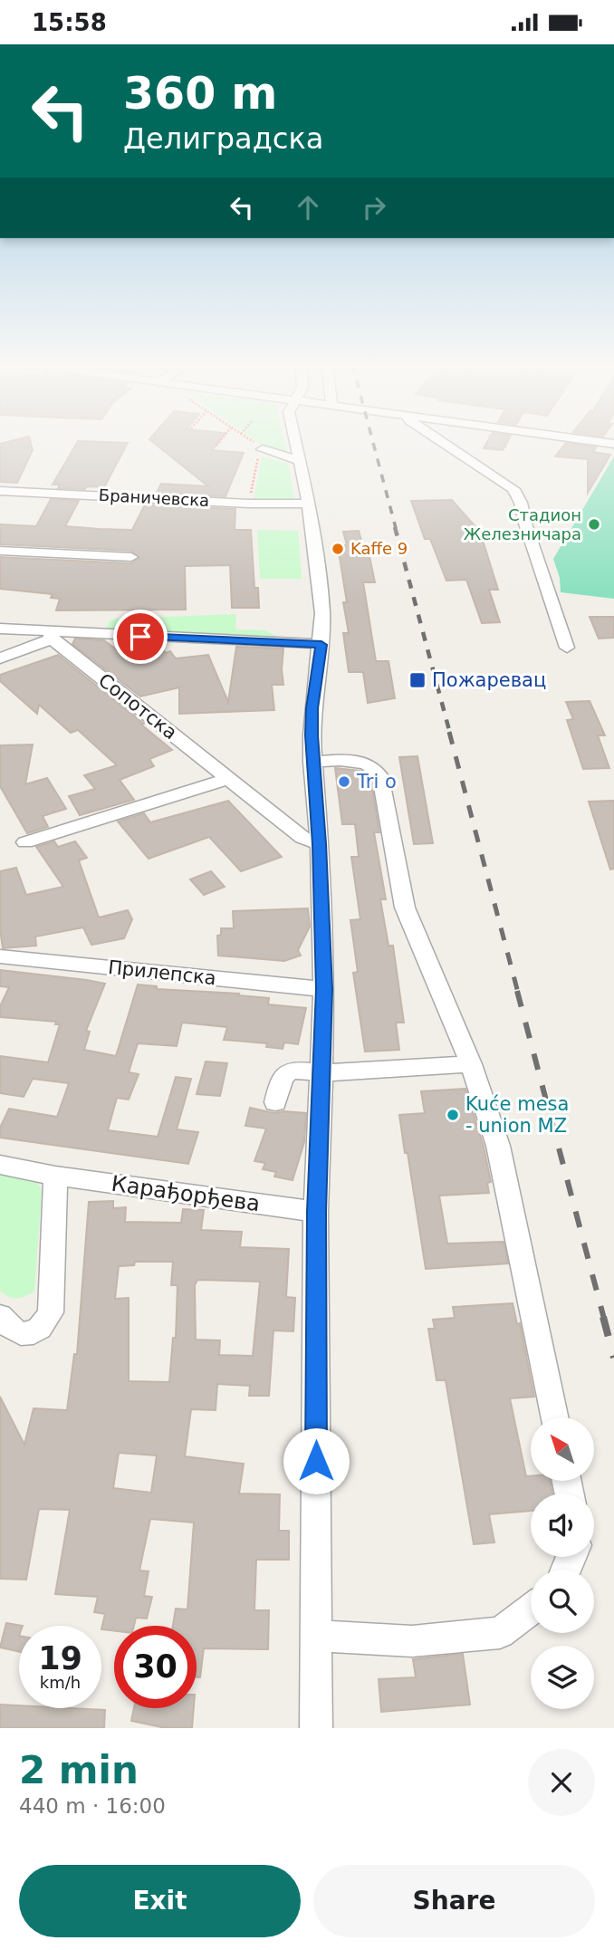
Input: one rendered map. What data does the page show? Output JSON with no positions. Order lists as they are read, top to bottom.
{
  "streets": {
    "street": [
      "Браничевска",
      "Сопотска",
      "Прилепска",
      "Карађорђева"
    ]
  },
  "places": {
    "other": [
      "Стадион Железничара",
      "Kaffe 9",
      "Tri o",
      "Kuće mesa - union MZ"
    ],
    "transit": ["Пожаревац"]
  },
  "north": "top left",
  "page": {
    "status": "15:58",
    "turn": ["360 m", "Делиградска"],
    "speed": "19 km/h",
    "limit": "30",
    "heading": ["2 min", "440 m · 16:00"],
    "buttons": ["Exit", "Share"]
  }
}
